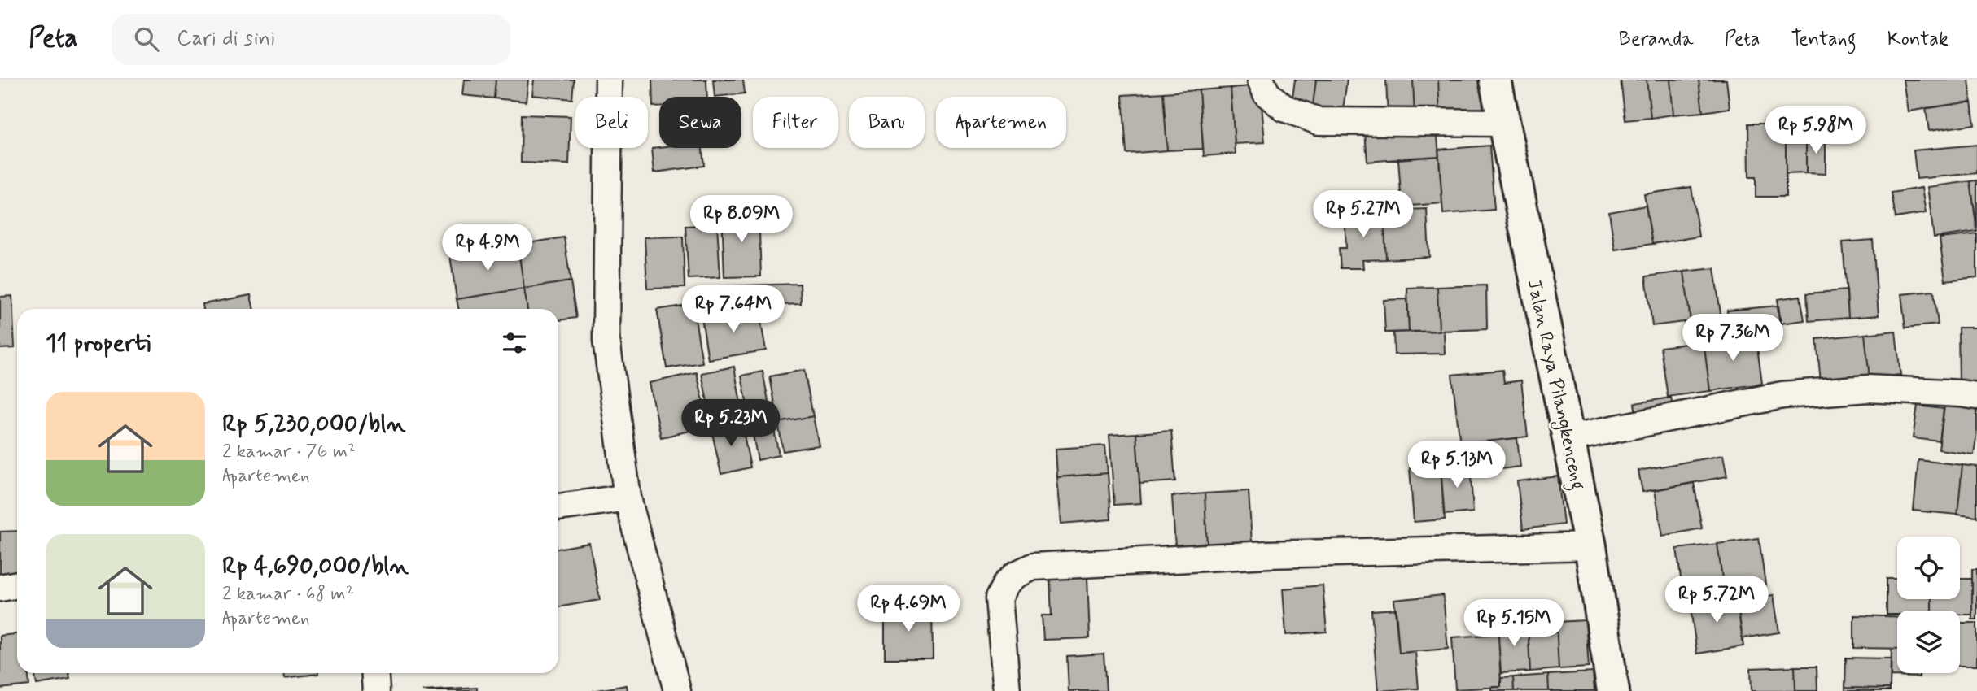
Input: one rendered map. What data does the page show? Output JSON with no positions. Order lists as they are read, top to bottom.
{
  "streets": {
    "main road": ["Jalan Raya Pilangkenceng"]
  },
  "page": {
    "header": "Peta",
    "search": "Cari di sini",
    "nav": [
      "Beranda",
      "Peta",
      "Tentang",
      "Kontak"
    ],
    "chip": [
      "Beli",
      "Sewa",
      "Filter",
      "Baru",
      "Apartemen"
    ],
    "price": [
      "Rp 5.98M",
      "Rp 5.27M",
      "Rp 8.09M",
      "Rp 4.9M",
      "Rp 7.64M",
      "Rp 7.36M",
      "Rp 5.23M",
      "Rp 5.13M",
      "Rp 5.72M",
      "Rp 4.69M",
      "Rp 5.15M"
    ],
    "heading": "11 properti",
    "list": [
      {
        "name": "Rp 5,230,000/bln",
        "note": "2 kamar · 76 m² · Apartemen"
      },
      {
        "name": "Rp 4,690,000/bln",
        "note": "2 kamar · 68 m² · Apartemen"
      }
    ]
  }
}
